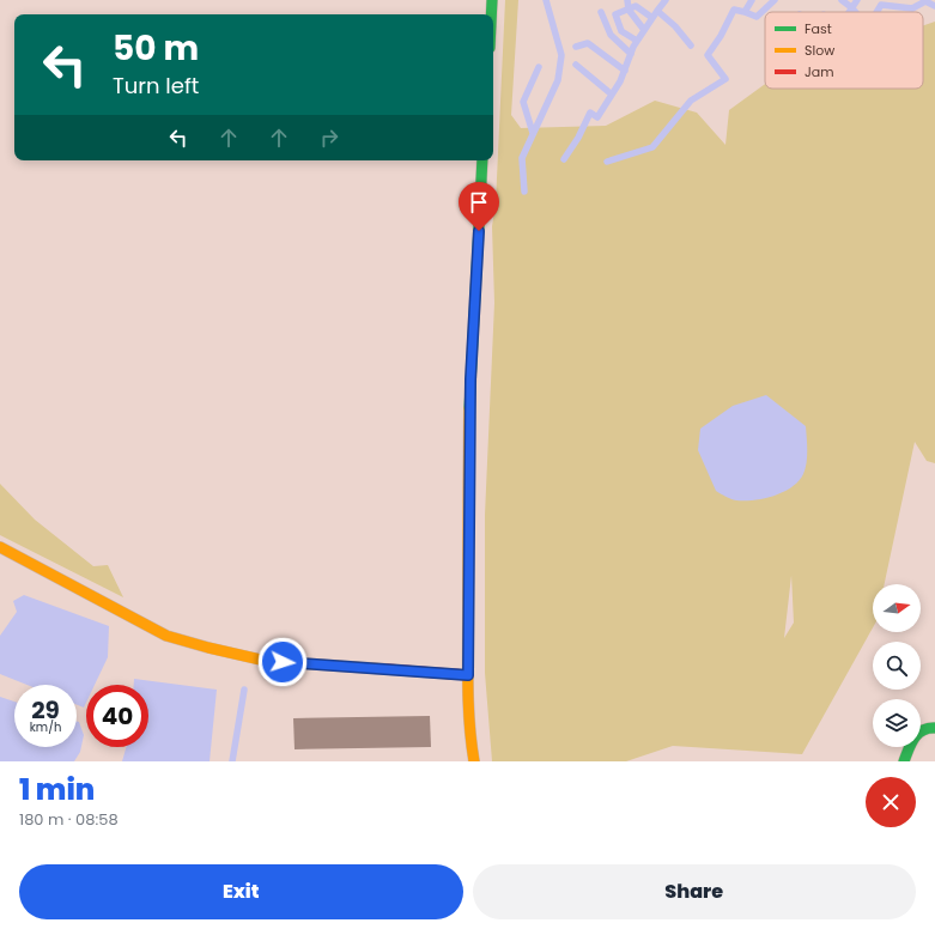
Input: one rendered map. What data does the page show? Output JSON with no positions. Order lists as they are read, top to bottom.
{
  "legend": ["Fast", "Slow", "Jam"],
  "north": "right",
  "page": {
    "turn": ["50 m", "Turn left"],
    "speed": "29 km/h",
    "limit": "40",
    "heading": ["1 min", "180 m · 08:58"],
    "buttons": ["Exit", "Share"]
  }
}
